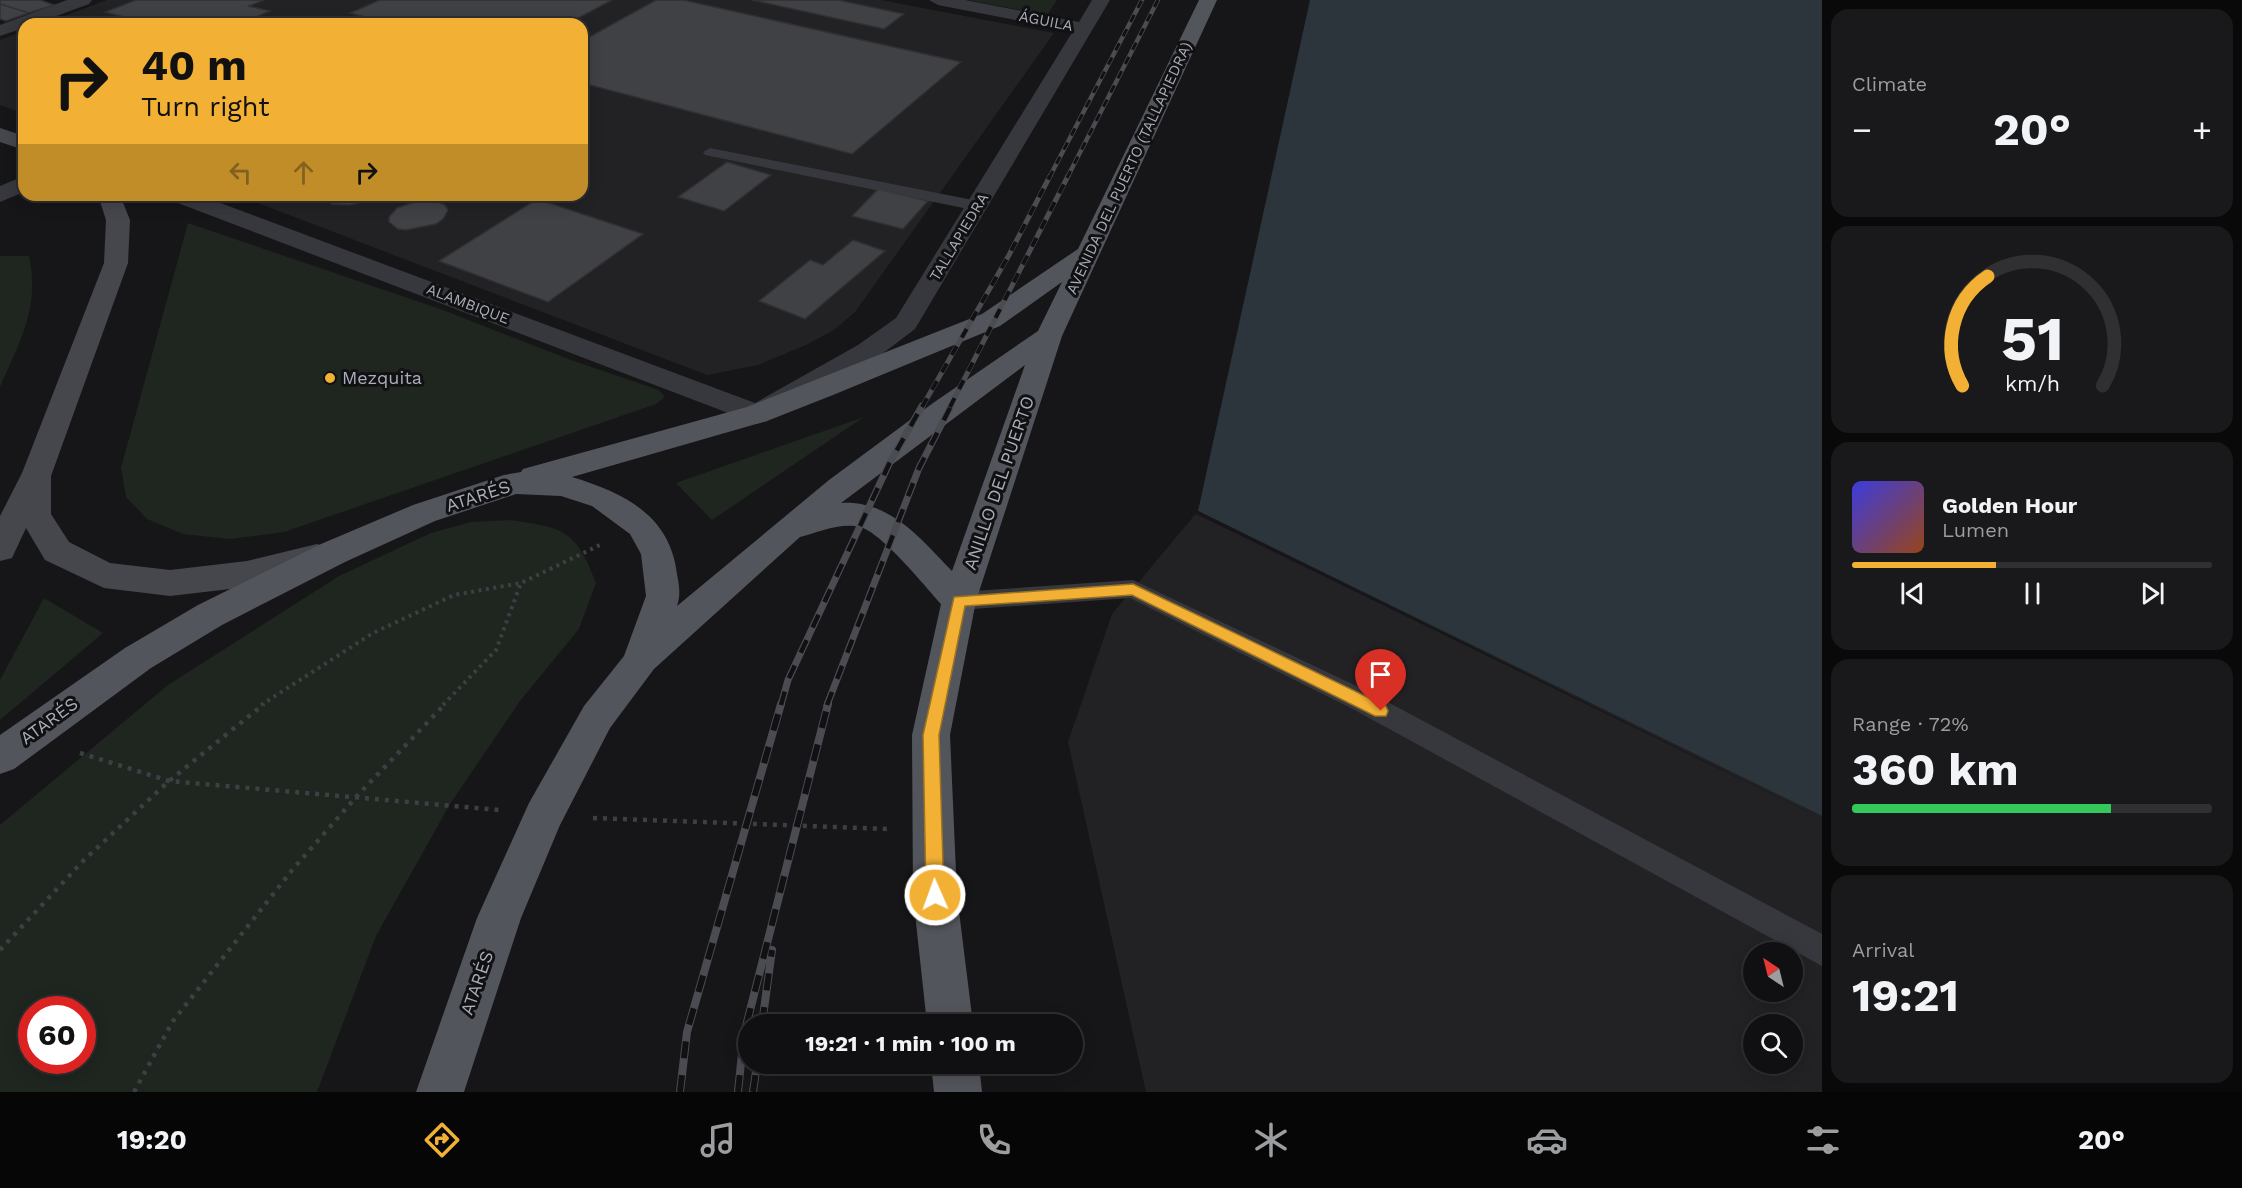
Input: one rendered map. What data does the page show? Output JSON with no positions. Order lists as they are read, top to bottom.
{
  "streets": {
    "main road": [
      "AVENIDA DEL PUERTO (TALLAPIEDRA)",
      "TALLAPIEDRA",
      "ANILLO DEL PUERTO",
      "ATARÉS"
    ],
    "street": ["ÁGUILA", "ALAMBIQUE"]
  },
  "crossings": [
    ["ÁGUILA", "TALLAPIEDRA"],
    ["AVENIDA DEL PUERTO (TALLAPIEDRA)", "TALLAPIEDRA"],
    ["AVENIDA DEL PUERTO (TALLAPIEDRA)", "ANILLO DEL PUERTO"],
    ["TALLAPIEDRA", "ALAMBIQUE"],
    ["TALLAPIEDRA", "ATARÉS"]
  ],
  "places": ["Mezquita"],
  "north": "top left",
  "page": {
    "tile": [
      "Climate",
      ["Range · 72%", "360 km"],
      ["Arrival", "19:21"]
    ],
    "turn": ["40 m", "Turn right"],
    "heat": ["−", "20°", "+"],
    "song": ["Golden Hour", "Lumen"],
    "limit": "60",
    "trip": "19:21 · 1 min · 100 m",
    "tabs": ["19:20", "20°"],
    "gauge": ["51", "km/h"]
  }
}
